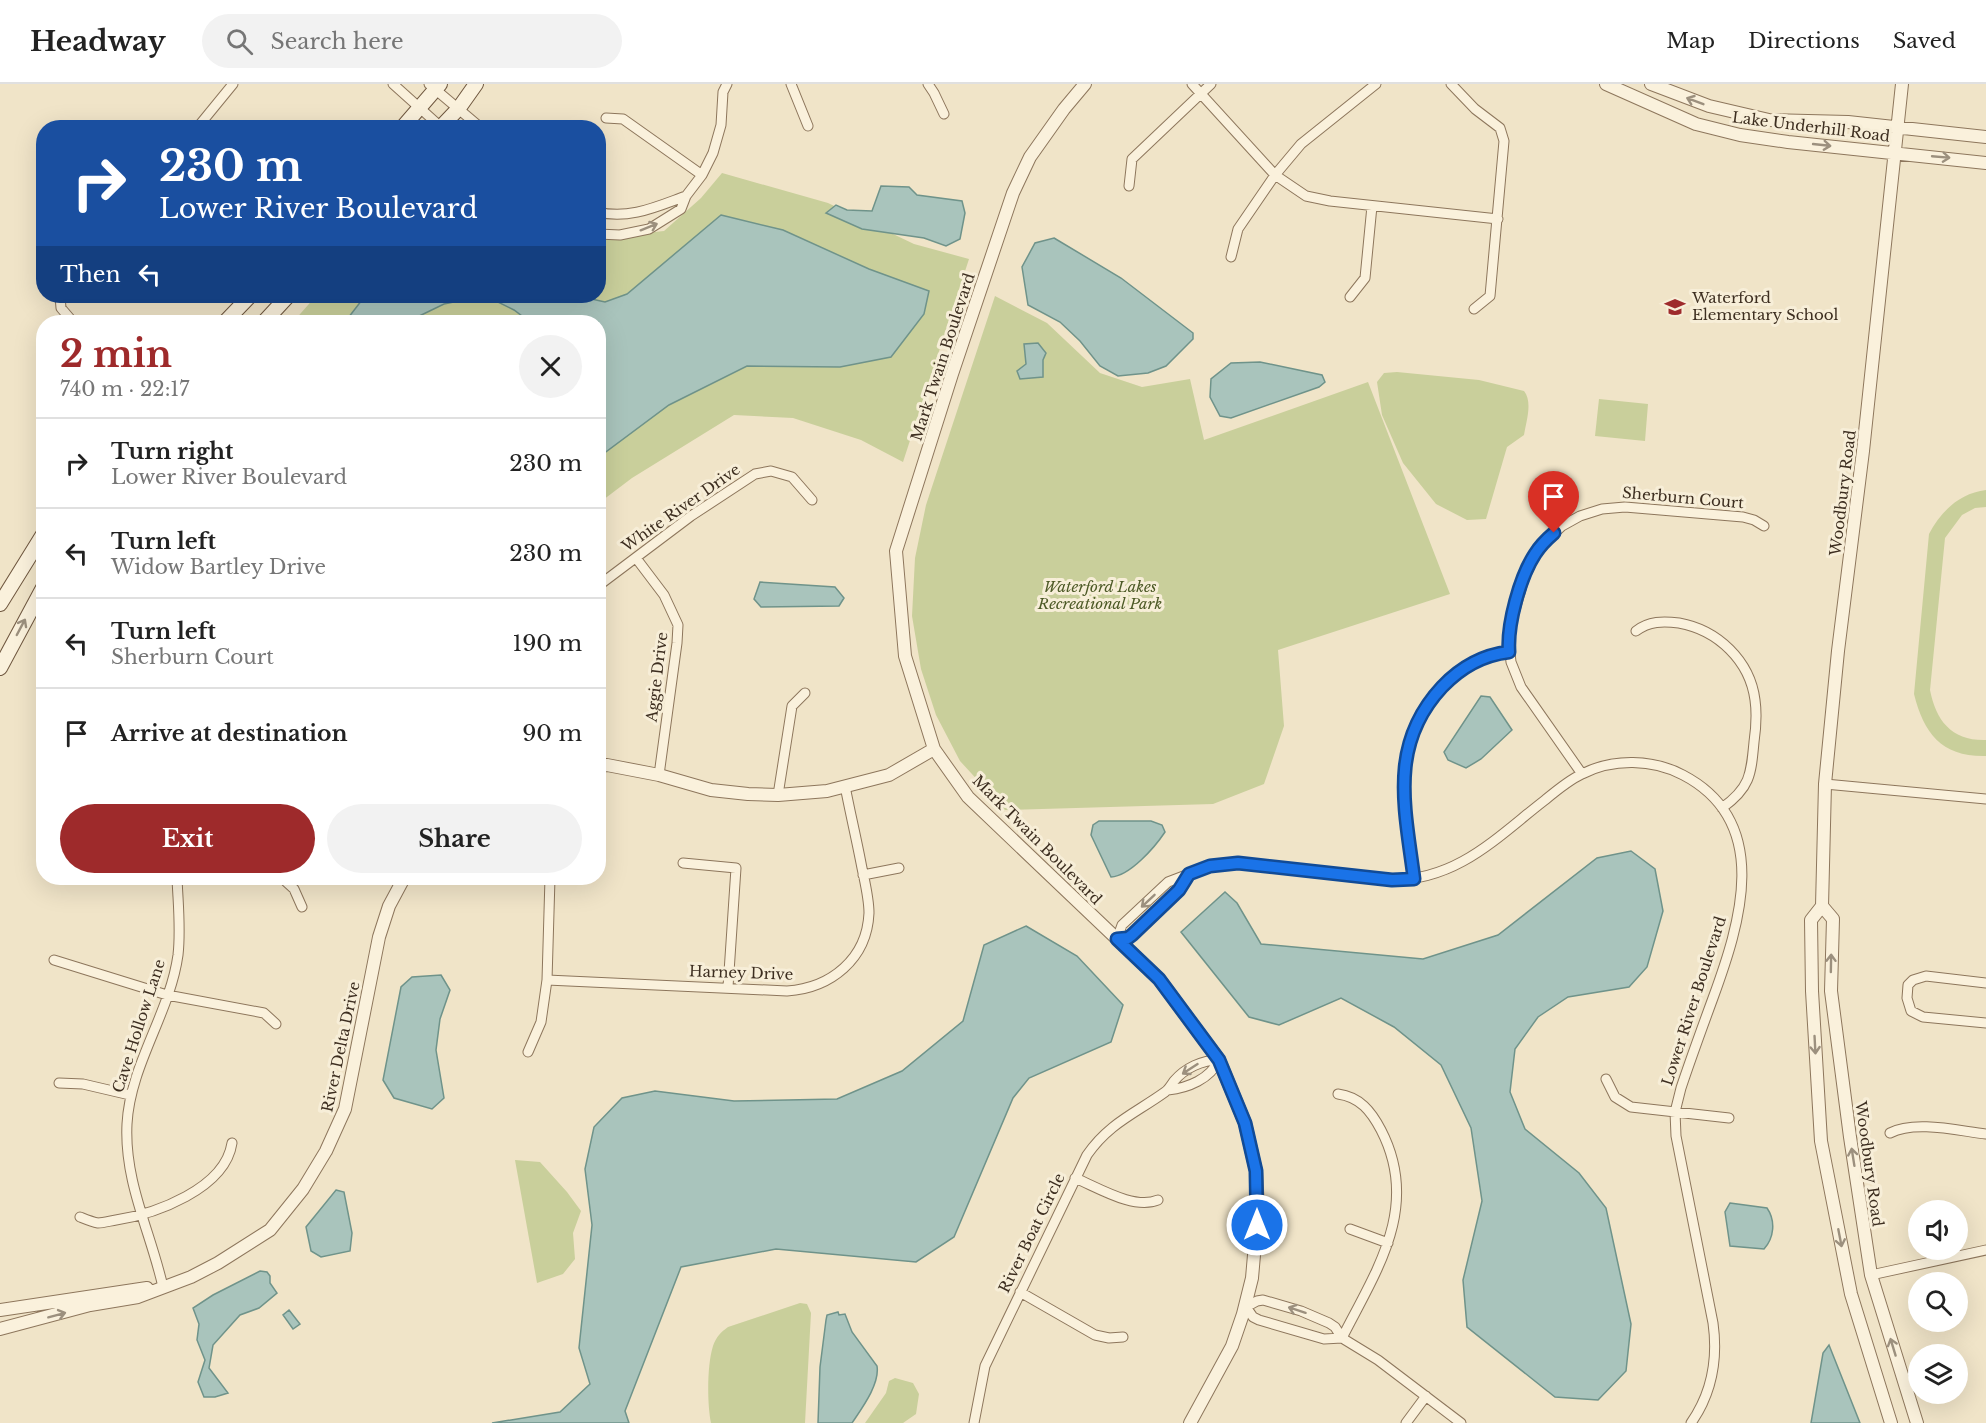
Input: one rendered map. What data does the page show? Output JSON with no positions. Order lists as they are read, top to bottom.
{
  "streets": {
    "street": [
      "Lake Underhill Road",
      "Mark Twain Boulevard",
      "Woodbury Road",
      "Sherburn Court",
      "White River Drive",
      "Aggie Drive",
      "Harney Drive",
      "Lower River Boulevard",
      "Cave Hollow Lane",
      "River Delta Drive",
      "River Boat Circle"
    ]
  },
  "crossings": [
    ["Lake Underhill Road", "Woodbury Road"],
    ["Mark Twain Boulevard", "Lower River Boulevard"],
    ["Mark Twain Boulevard", "River Boat Circle"],
    ["Sherburn Court", "Lower River Boulevard"],
    ["White River Drive", "Aggie Drive"],
    ["Cave Hollow Lane", "River Delta Drive"]
  ],
  "parks": ["Waterford Lakes Recreational Park"],
  "places": {
    "school or university": ["Waterford Elementary School"]
  },
  "page": {
    "header": "Headway",
    "search": "Search here",
    "nav": ["Map", "Directions", "Saved"],
    "turn": ["230 m", "Lower River Boulevard"],
    "then": "Then",
    "heading": ["2 min", "740 m · 22:17"],
    "list": [
      {
        "name": "Turn right",
        "note": "Lower River Boulevard",
        "value": "230 m"
      },
      {
        "name": "Turn left",
        "note": "Widow Bartley Drive",
        "value": "230 m"
      },
      {
        "name": "Turn left",
        "note": "Sherburn Court",
        "value": "190 m"
      },
      {
        "name": "Arrive at destination",
        "value": "90 m"
      }
    ],
    "buttons": ["Exit", "Share"]
  }
}
